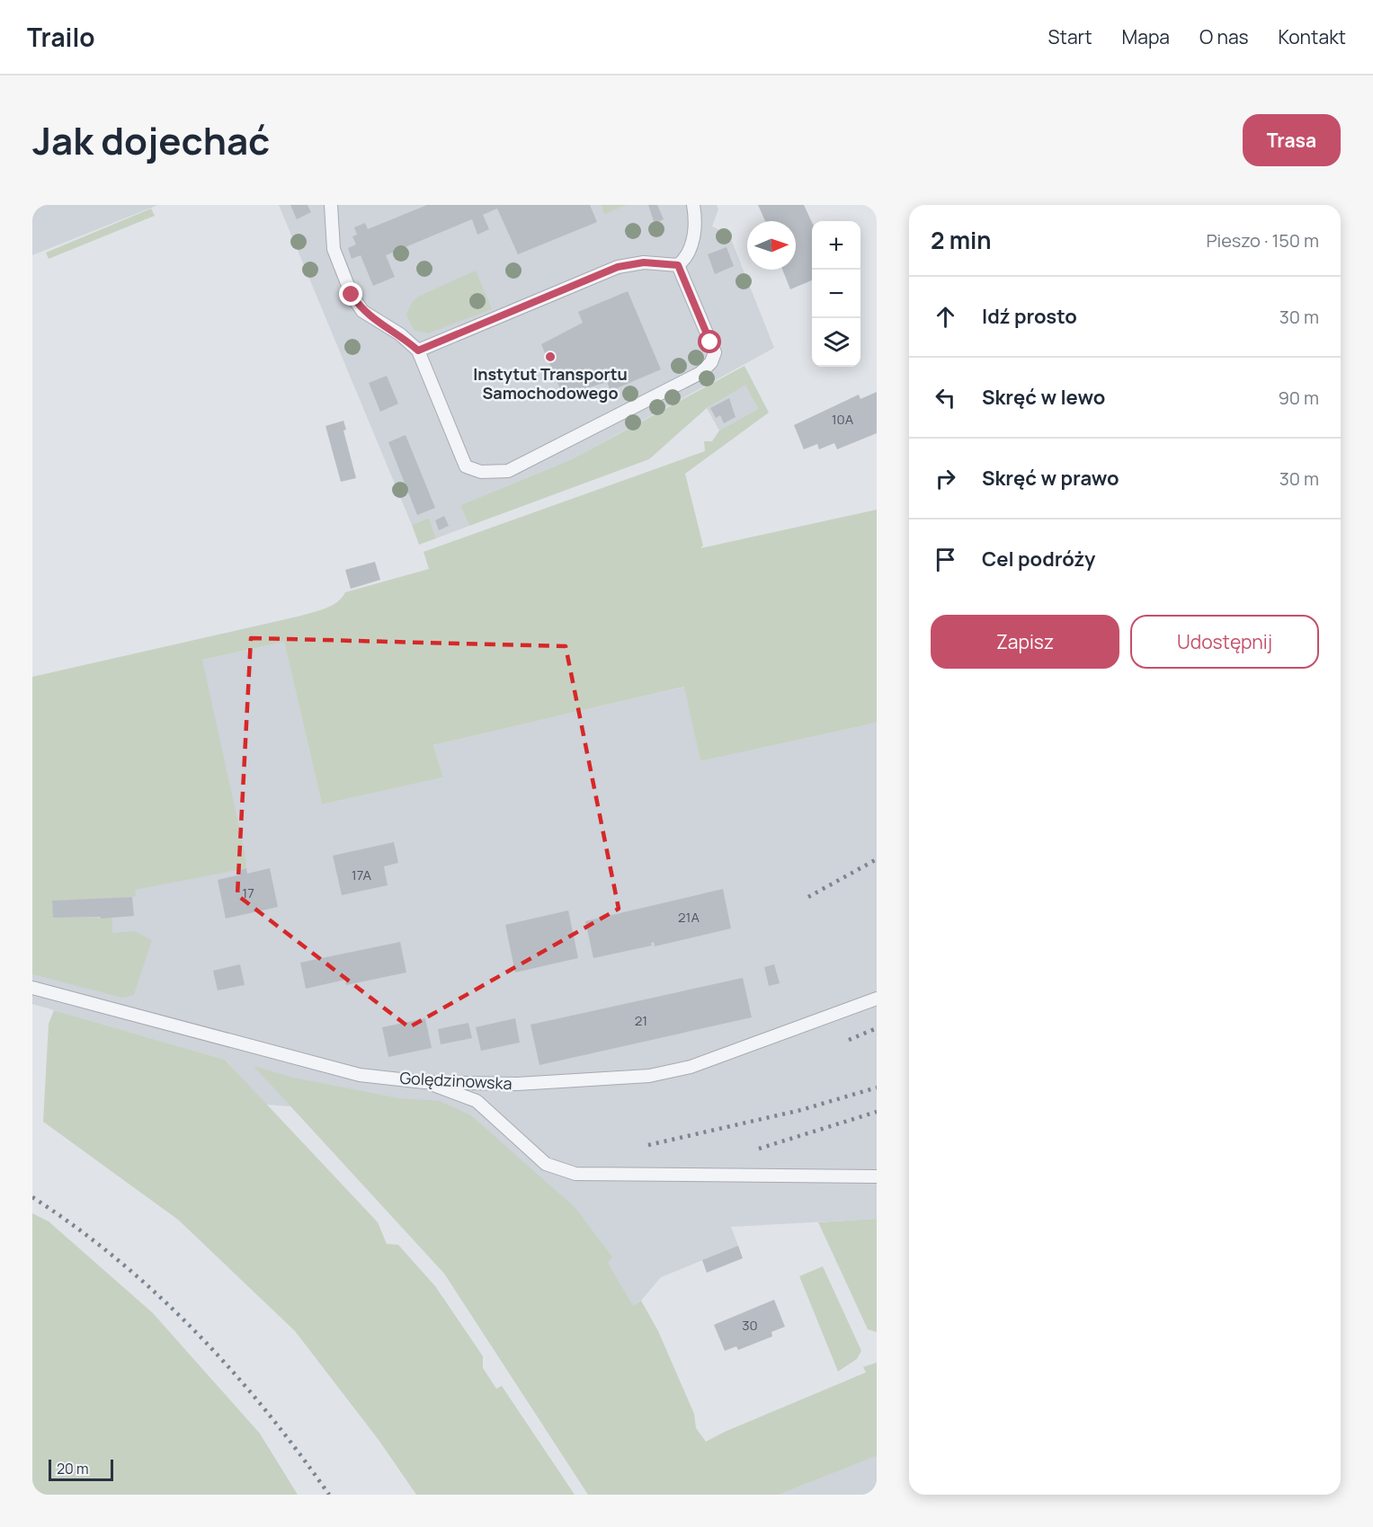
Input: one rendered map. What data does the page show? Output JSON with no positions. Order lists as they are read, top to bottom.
{
  "streets": {
    "lane": ["Golędzinowska"]
  },
  "places": ["Instytut Transportu Samochodowego"],
  "house_numbers": [
    "10A",
    "17A",
    "17",
    "21A",
    "21",
    "30"
  ],
  "scale_bar": "20 m",
  "north": "right",
  "page": {
    "header": "Trailo",
    "nav": [
      "Start",
      "Mapa",
      "O nas",
      "Kontakt"
    ],
    "title": "Jak dojechać",
    "buttons": [
      "Trasa",
      ["Zapisz", "Udostępnij"]
    ],
    "heading": ["2 min", "Pieszo · 150 m"],
    "map_buttons": ["+", "−"],
    "list": [
      ["Idź prosto", "30 m"],
      ["Skręć w lewo", "90 m"],
      ["Skręć w prawo", "30 m"],
      "Cel podróży"
    ],
    "scale": "20 m"
  }
}
